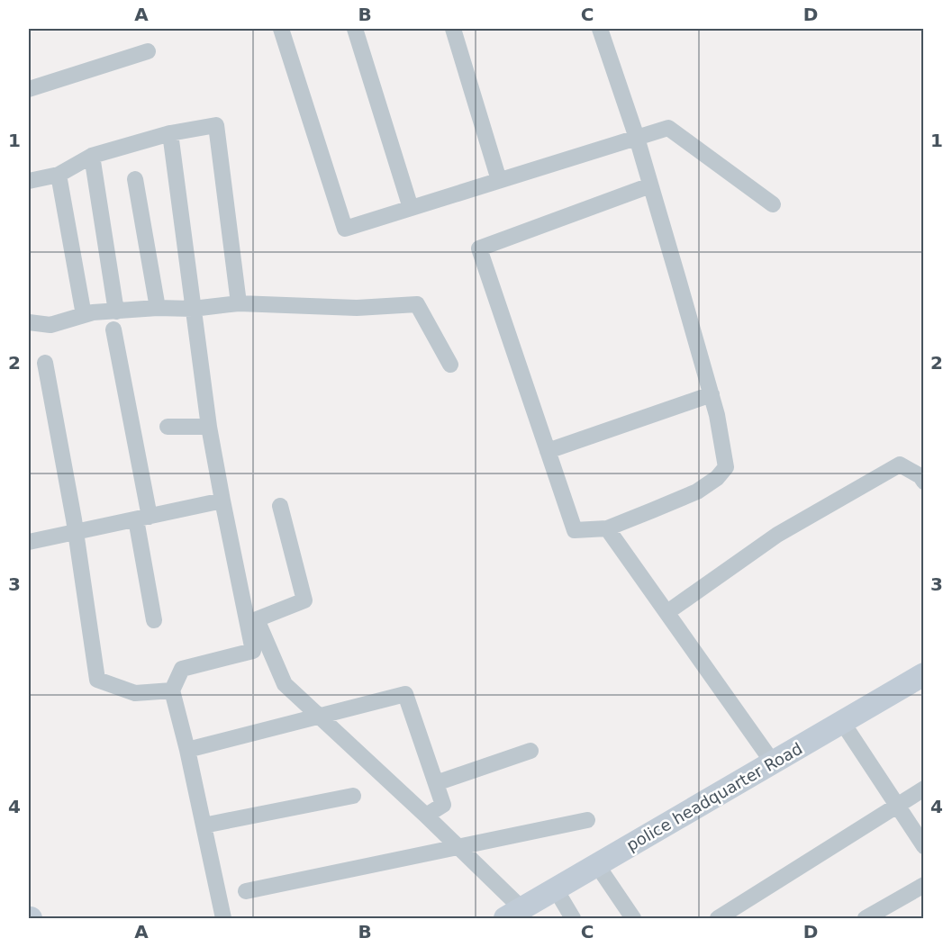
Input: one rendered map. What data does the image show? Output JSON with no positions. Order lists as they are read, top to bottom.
{
  "streets": {
    "street": ["police headquarter Road"]
  },
  "grid": {
    "columns": [
      "A",
      "B",
      "C",
      "D"
    ],
    "rows": [
      "1",
      "2",
      "3",
      "4"
    ]
  }
}
